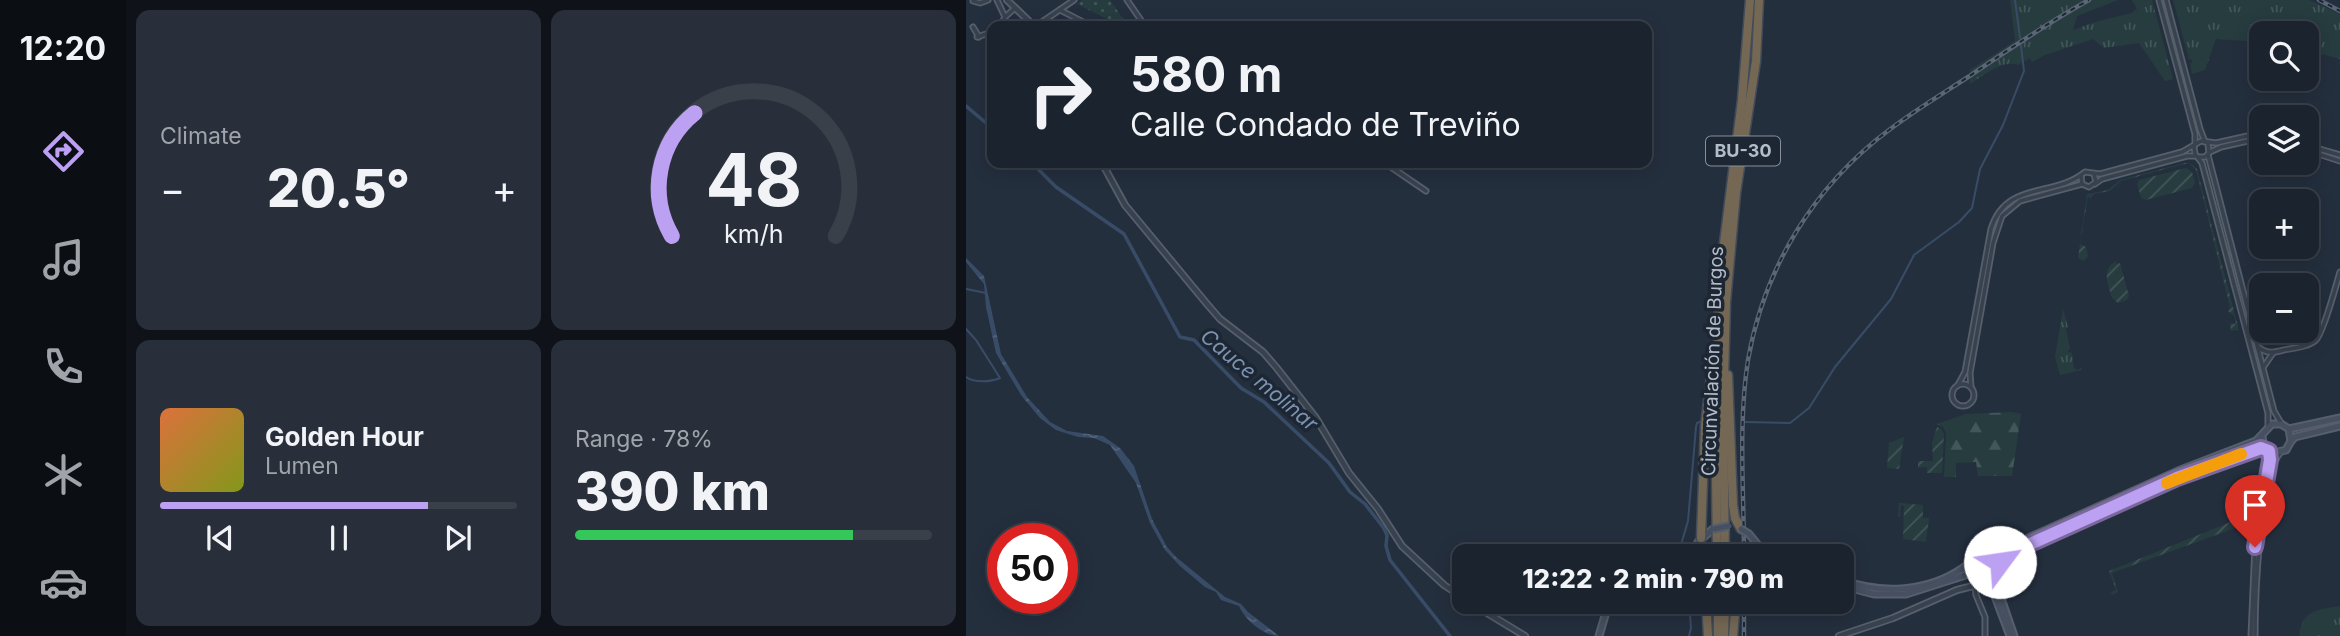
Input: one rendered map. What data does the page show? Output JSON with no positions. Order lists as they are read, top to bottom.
{
  "streets": {
    "highway": ["BU-30", "Circunvalación de Burgos"]
  },
  "water": ["Cauce molinar"],
  "page": {
    "tabs": "12:20",
    "tile": [
      "Climate",
      ["Range · 78%", "390 km"]
    ],
    "map_buttons": ["+", "−"],
    "turn": ["580 m", "Calle Condado de Treviño"],
    "heat": ["−", "20.5°", "+"],
    "song": ["Golden Hour", "Lumen"],
    "limit": "50",
    "trip": "12:22 · 2 min · 790 m",
    "gauge": ["48", "km/h"]
  }
}
